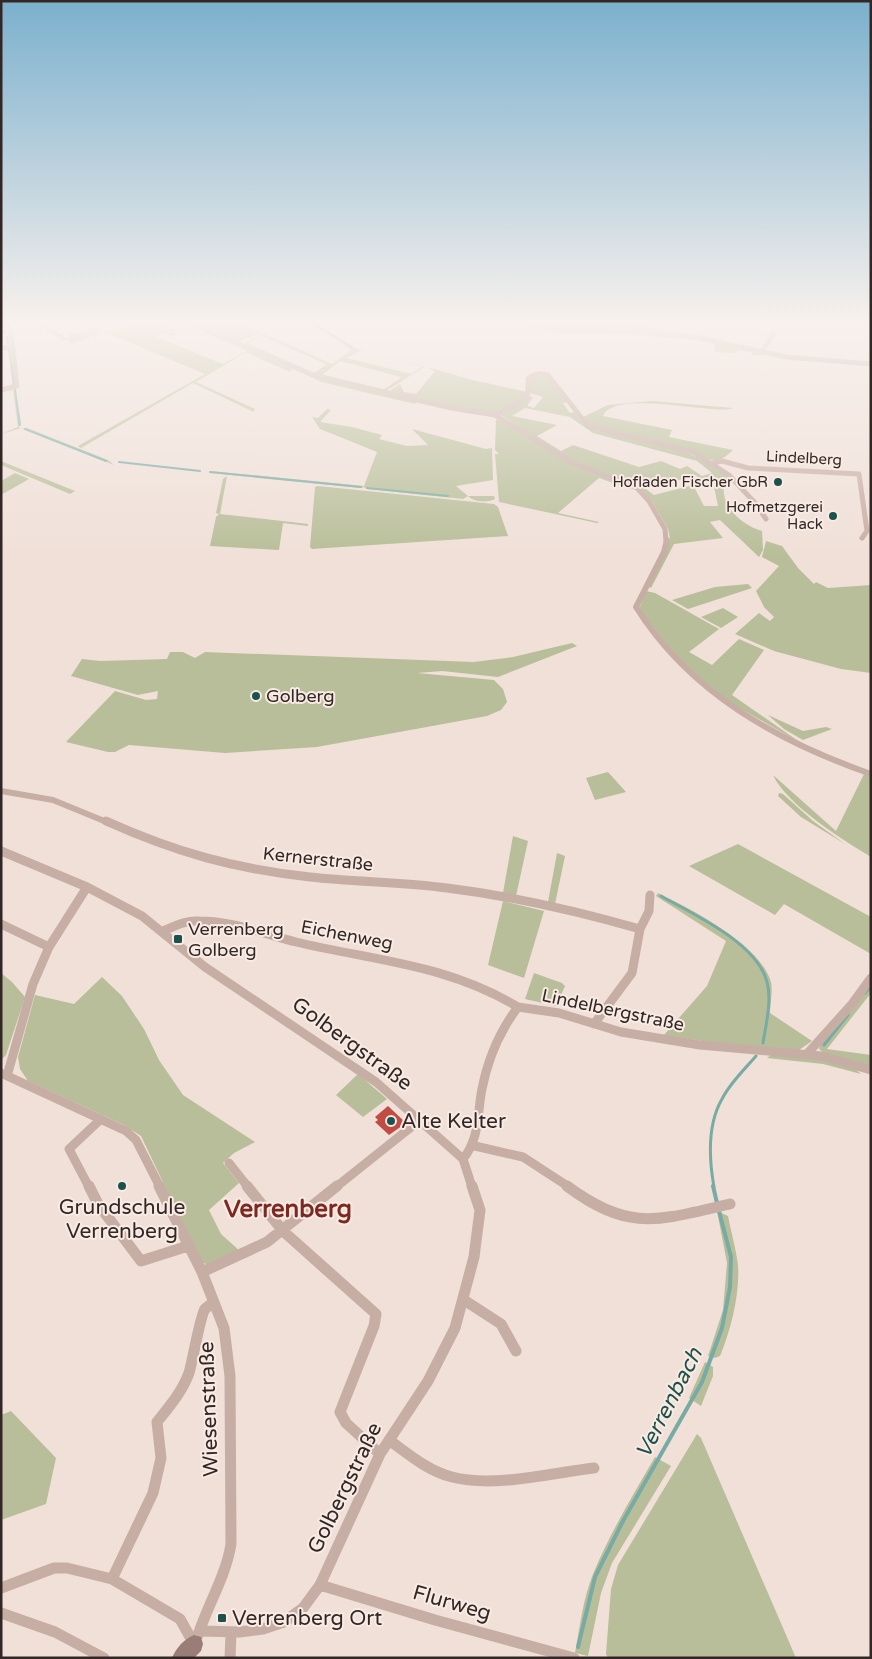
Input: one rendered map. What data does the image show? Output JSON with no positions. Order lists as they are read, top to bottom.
{
  "streets": {
    "street": [
      "Lindelberg",
      "Kernerstraße",
      "Eichenweg",
      "Lindelbergstraße",
      "Golbergstraße",
      "Wiesenstraße",
      "Flurweg"
    ]
  },
  "crossings": [
    ["Eichenweg", "Lindelbergstraße"],
    ["Eichenweg", "Golbergstraße"],
    ["Golbergstraße", "Wiesenstraße"],
    ["Golbergstraße", "Flurweg"]
  ],
  "districts": ["Verrenberg"],
  "water": ["Verrenbach"],
  "places": {
    "other": [
      "Hofladen Fischer GbR",
      "Hofmetzgerei Hack",
      "Golberg",
      "Alte Kelter",
      "Grundschule Verrenberg"
    ],
    "transit": ["Verrenberg Golberg", "Verrenberg Ort"]
  }
}
